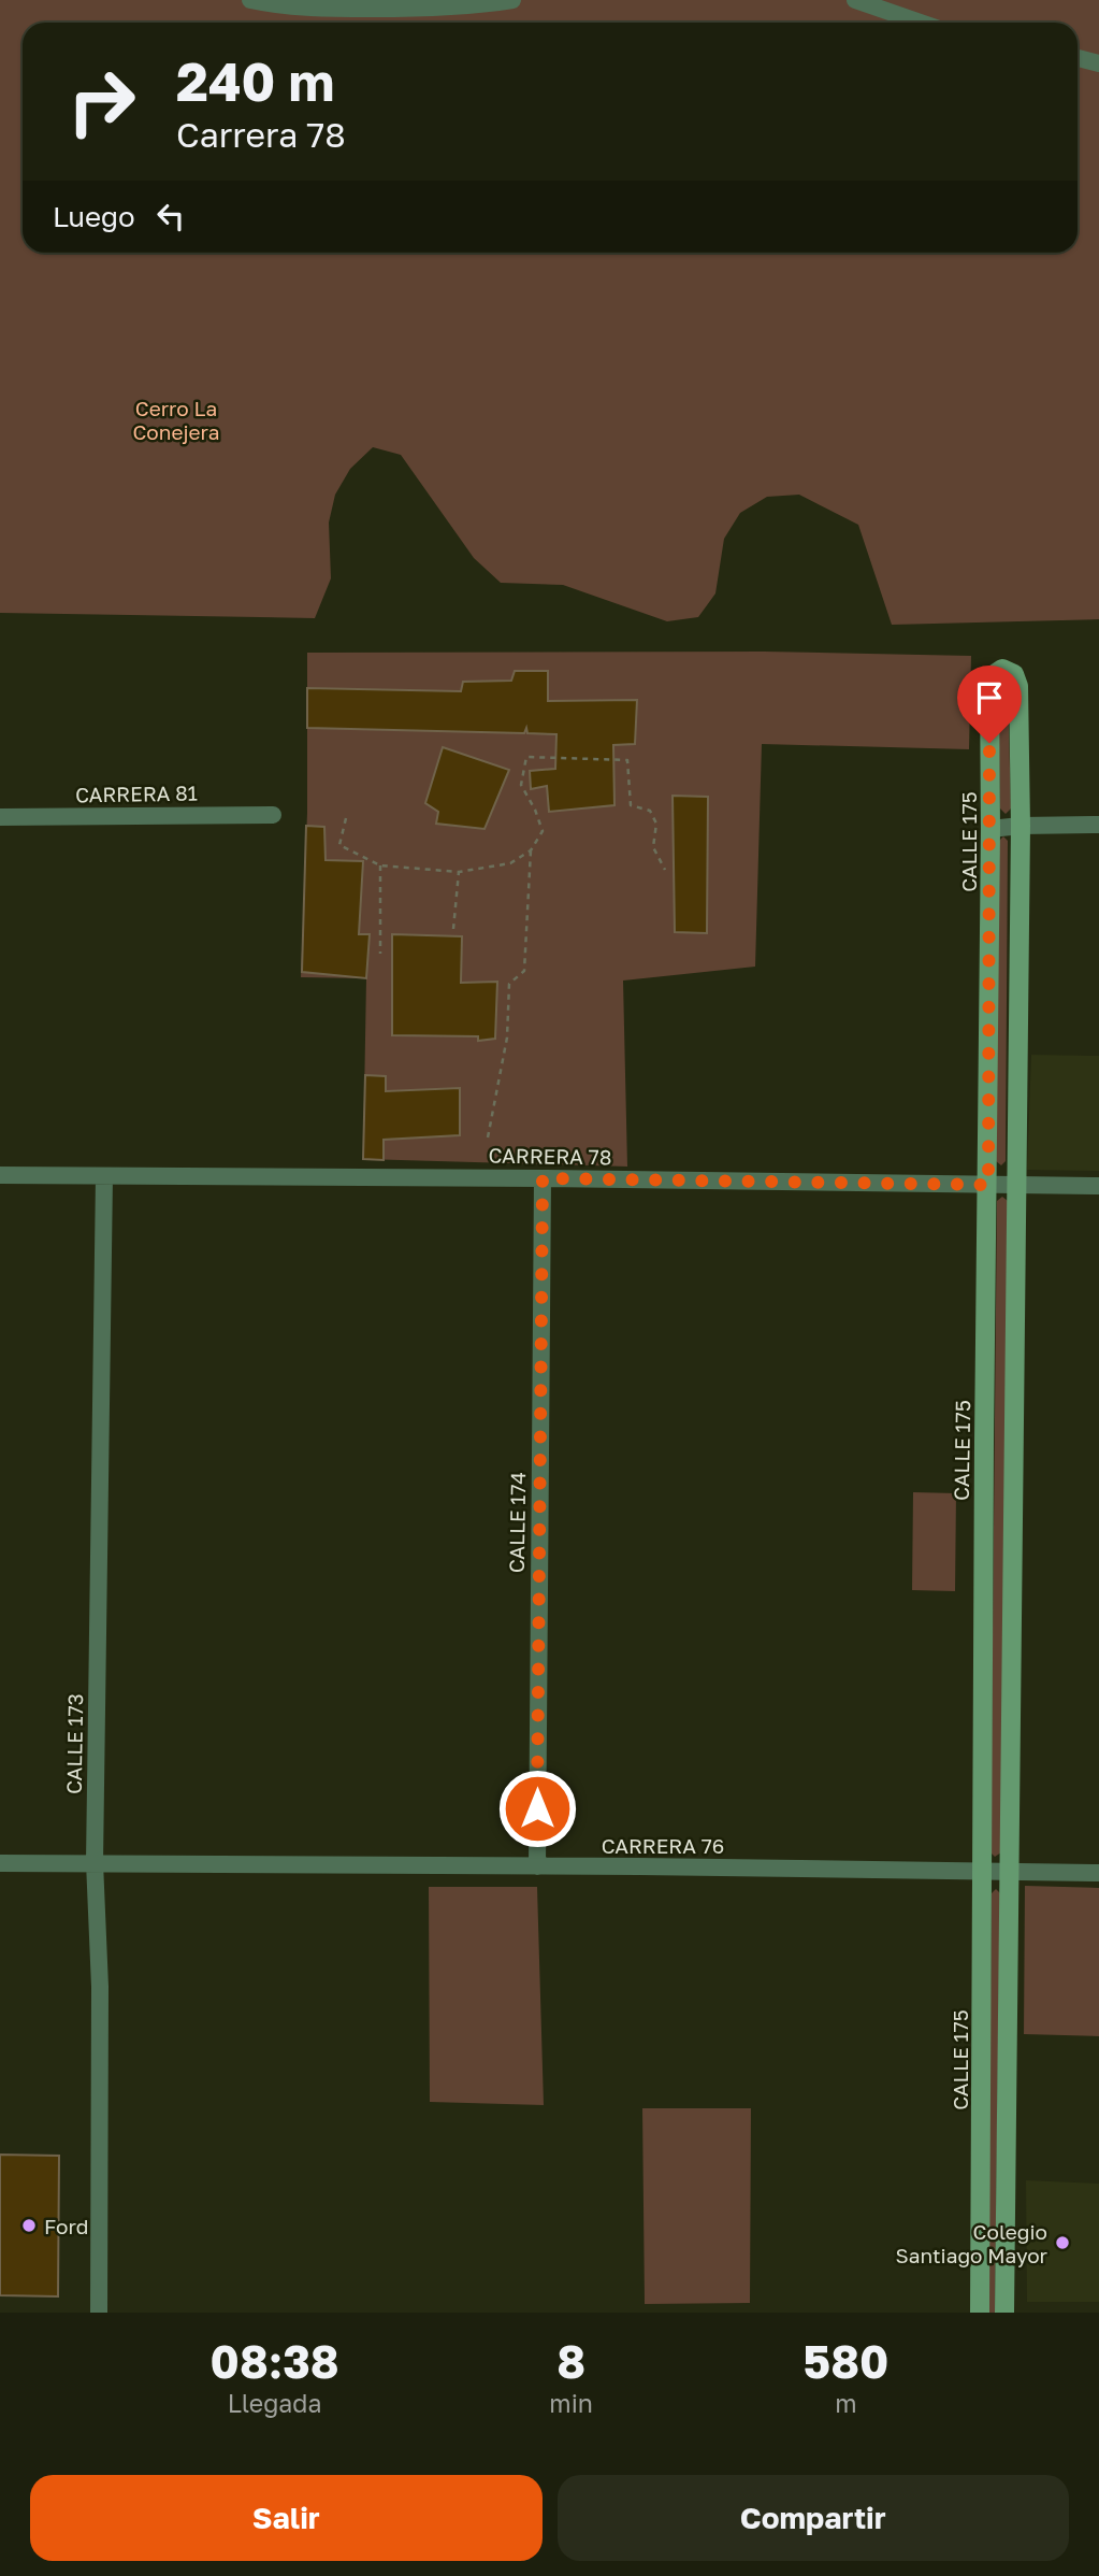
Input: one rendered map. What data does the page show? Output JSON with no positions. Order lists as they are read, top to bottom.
{
  "streets": {
    "street": [
      "CARRERA 81",
      "CALLE 175",
      "CARRERA 78",
      "CALLE 174",
      "CALLE 173",
      "CARRERA 76"
    ]
  },
  "crossings": [
    ["CALLE 175", "CARRERA 78"],
    ["CALLE 175", "CARRERA 76"],
    ["CARRERA 78", "CALLE 174"],
    ["CARRERA 78", "CALLE 173"],
    ["CALLE 174", "CARRERA 76"],
    ["CALLE 173", "CARRERA 76"]
  ],
  "parks": ["Cerro La Conejera"],
  "places": ["Ford", "Colegio Santiago Mayor"],
  "page": {
    "turn": ["240 m", "Carrera 78"],
    "then": "Luego",
    "eta": [
      "08:38",
      "Llegada",
      "8",
      "min",
      "580",
      "m"
    ],
    "buttons": ["Salir", "Compartir"]
  }
}
